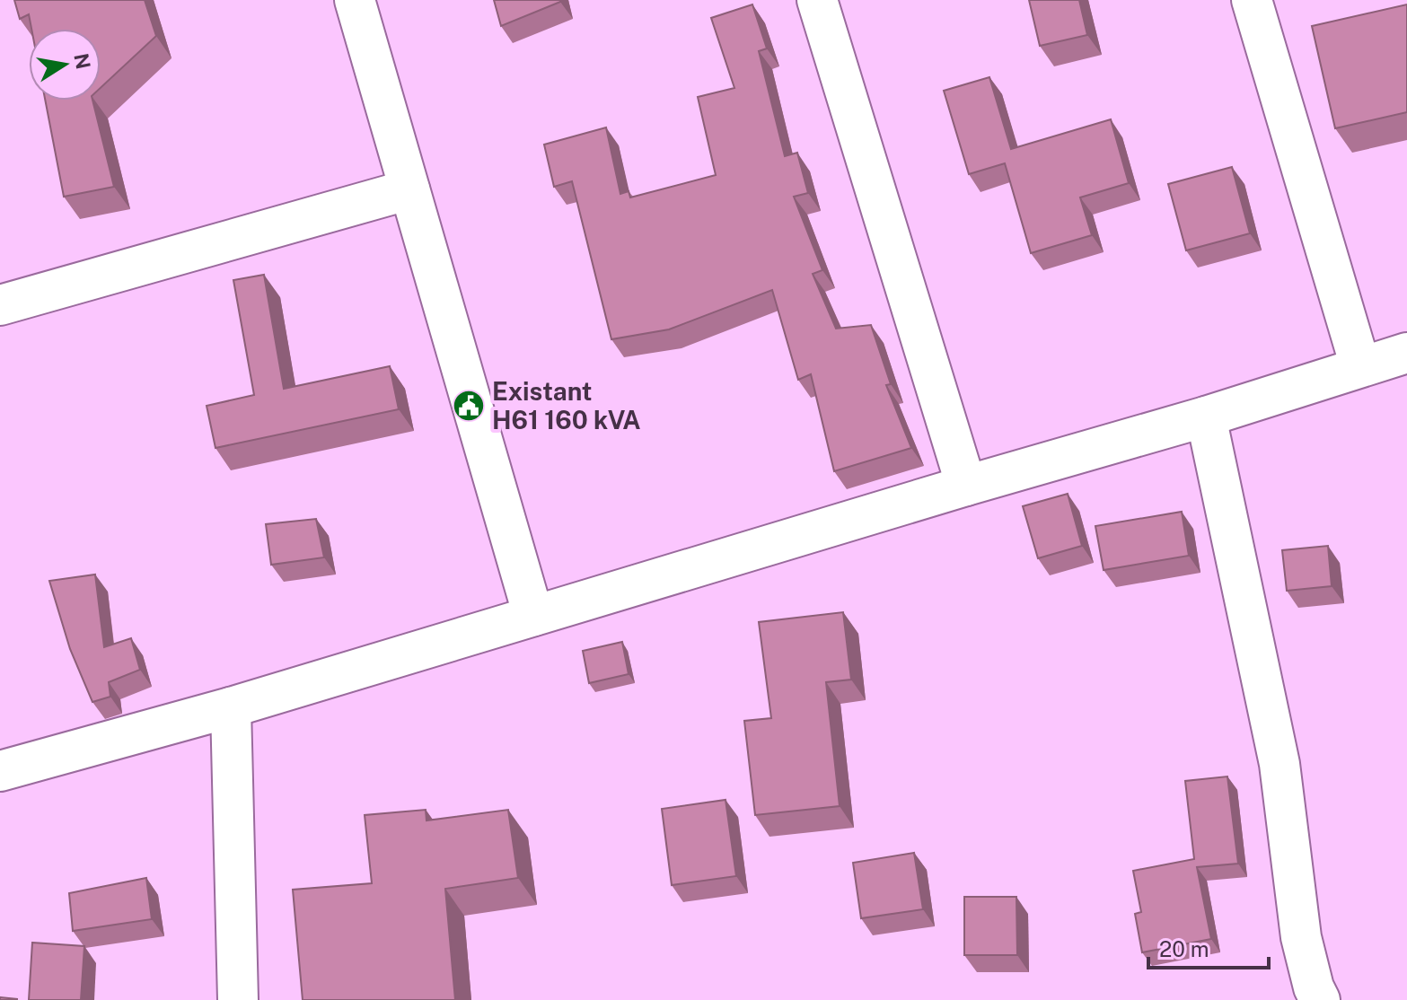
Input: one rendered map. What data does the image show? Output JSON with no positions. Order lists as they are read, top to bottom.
{
  "places": {
    "public building": ["Existant H61 160 kVA"]
  },
  "scale_bar": "20 m",
  "north": "right"
}
